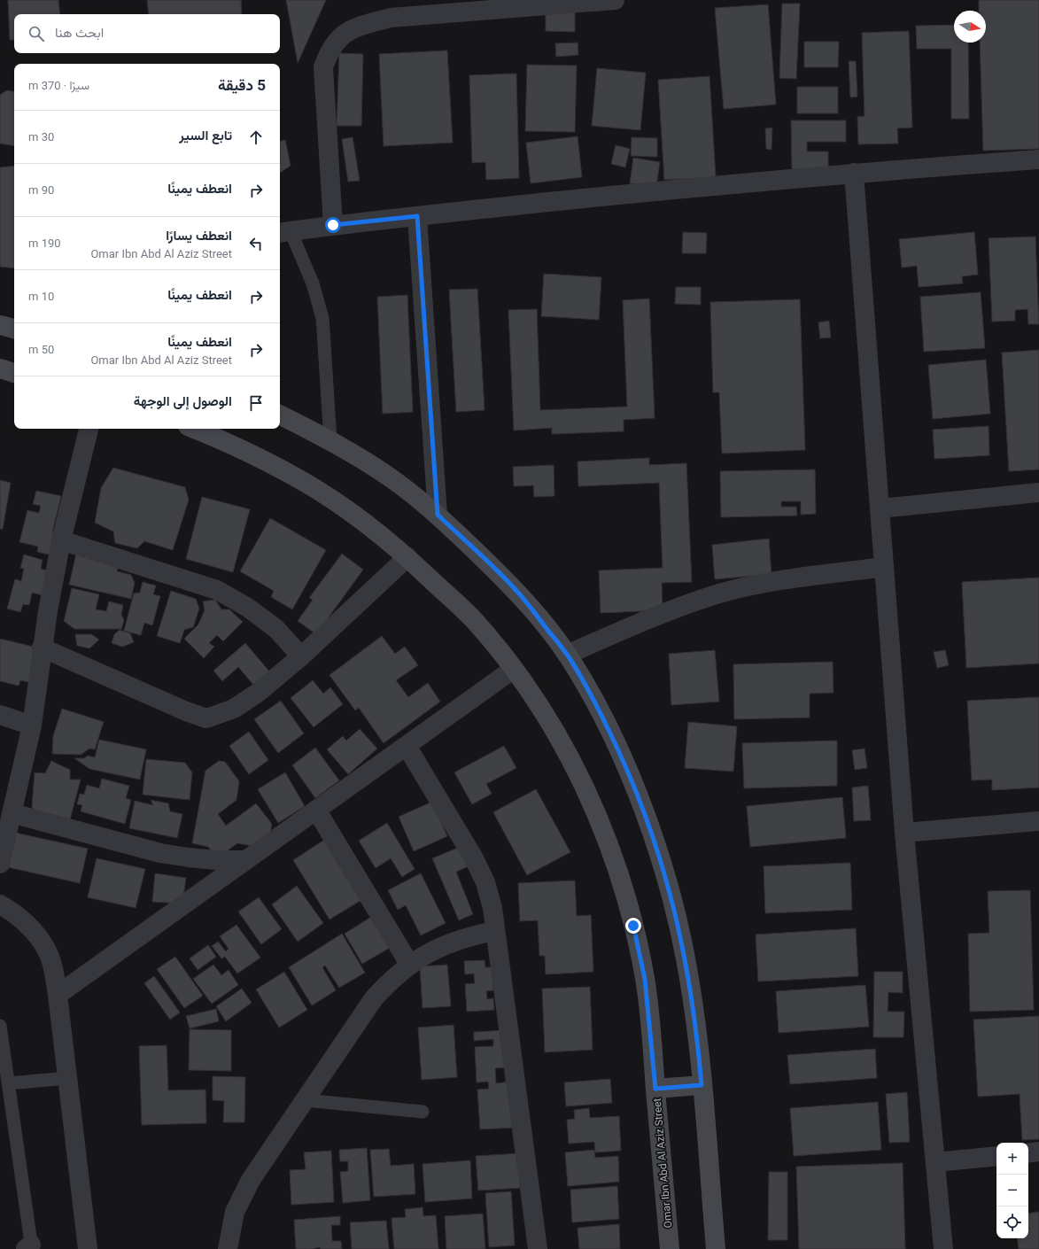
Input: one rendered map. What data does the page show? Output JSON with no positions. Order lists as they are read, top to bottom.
{
  "streets": {
    "street": ["Omar Ibn Abd Al Aziz Street"]
  },
  "north": "right",
  "page": {
    "search": "ابحث هنا",
    "heading": ["5 دقيقة", "سيرًا · 370 m"],
    "list": [
      ["تابع السير", "30 m"],
      ["انعطف يمينًا", "90 m"],
      ["انعطف يسارًا", "Omar Ibn Abd Al Aziz Street", "190 m"],
      ["انعطف يمينًا", "10 m"],
      ["انعطف يمينًا", "Omar Ibn Abd Al Aziz Street", "50 m"],
      "الوصول إلى الوجهة"
    ],
    "map_buttons": ["+", "−"]
  }
}
